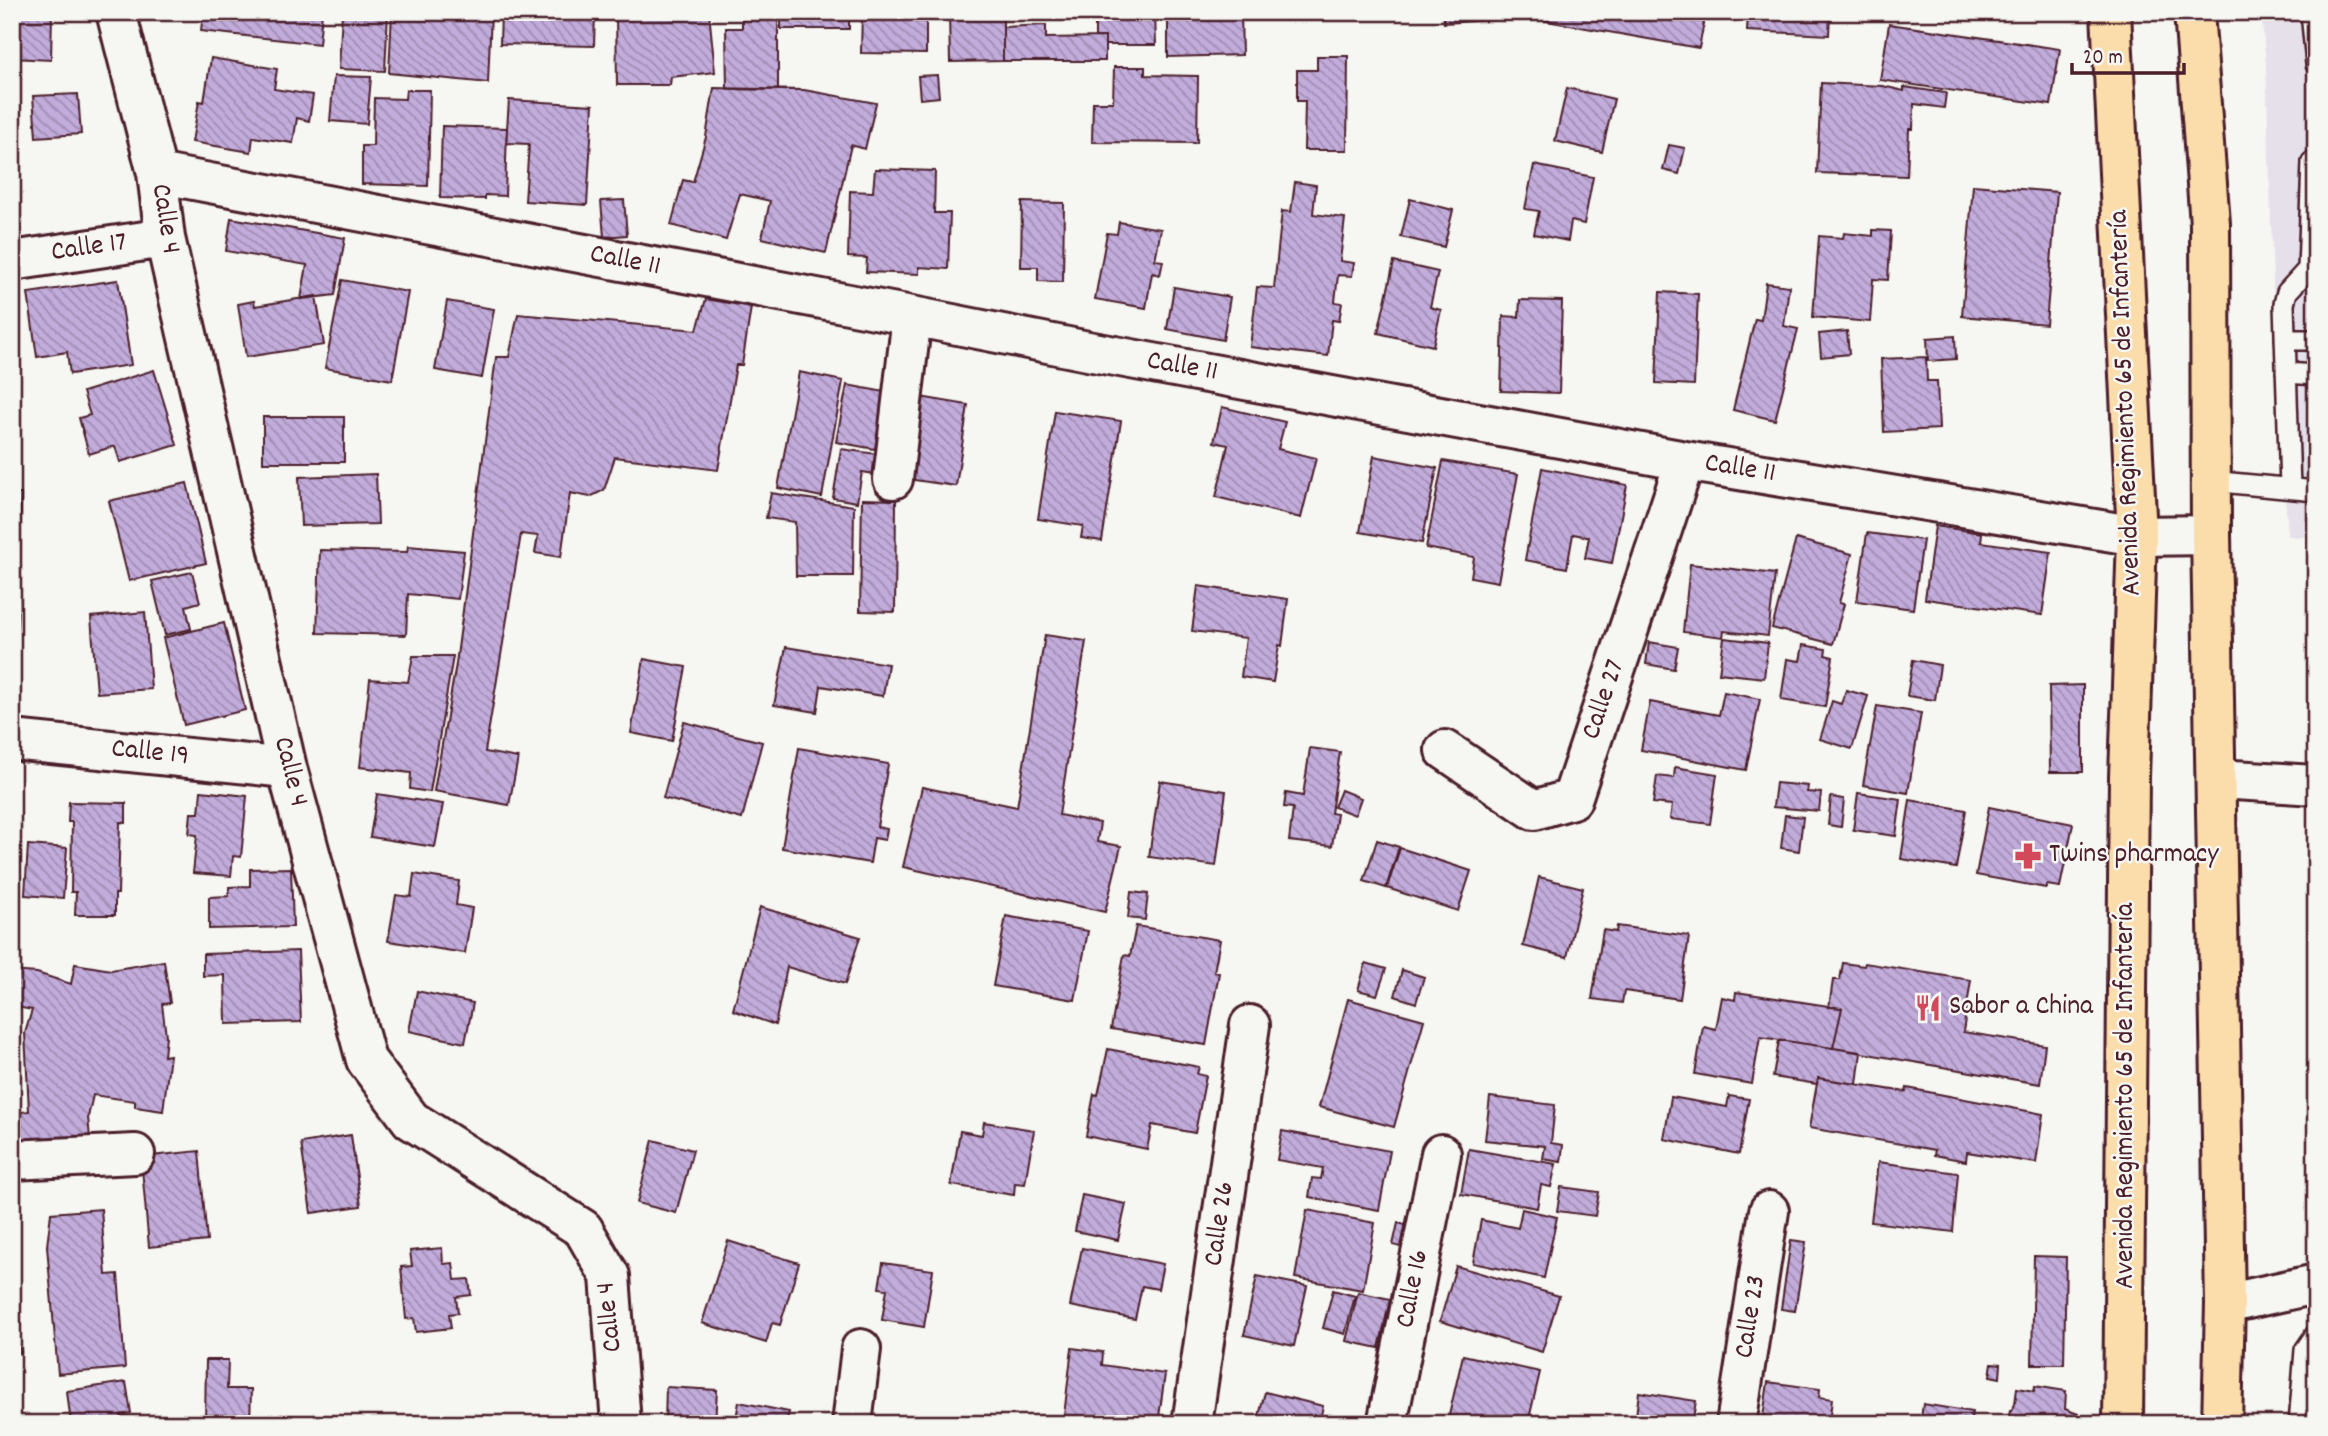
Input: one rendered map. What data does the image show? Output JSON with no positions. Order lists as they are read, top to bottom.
{
  "streets": {
    "highway": ["Avenida Regimiento 65 de Infantería"],
    "street": [
      "Calle 4",
      "Calle 17",
      "Calle 11",
      "Calle 27",
      "Calle 19",
      "Calle 26",
      "Calle 16",
      "Calle 23"
    ]
  },
  "crossings": [
    ["Calle 4", "Calle 17"],
    ["Calle 4", "Calle 11"],
    ["Calle 4", "Calle 19"],
    ["Calle 11", "Avenida Regimiento 65 de Infantería"],
    ["Calle 11", "Calle 27"]
  ],
  "places": {
    "pharmacy": ["Twins pharmacy"],
    "restaurant": ["Sabor a China"]
  },
  "scale_bar": "20 m"
}
